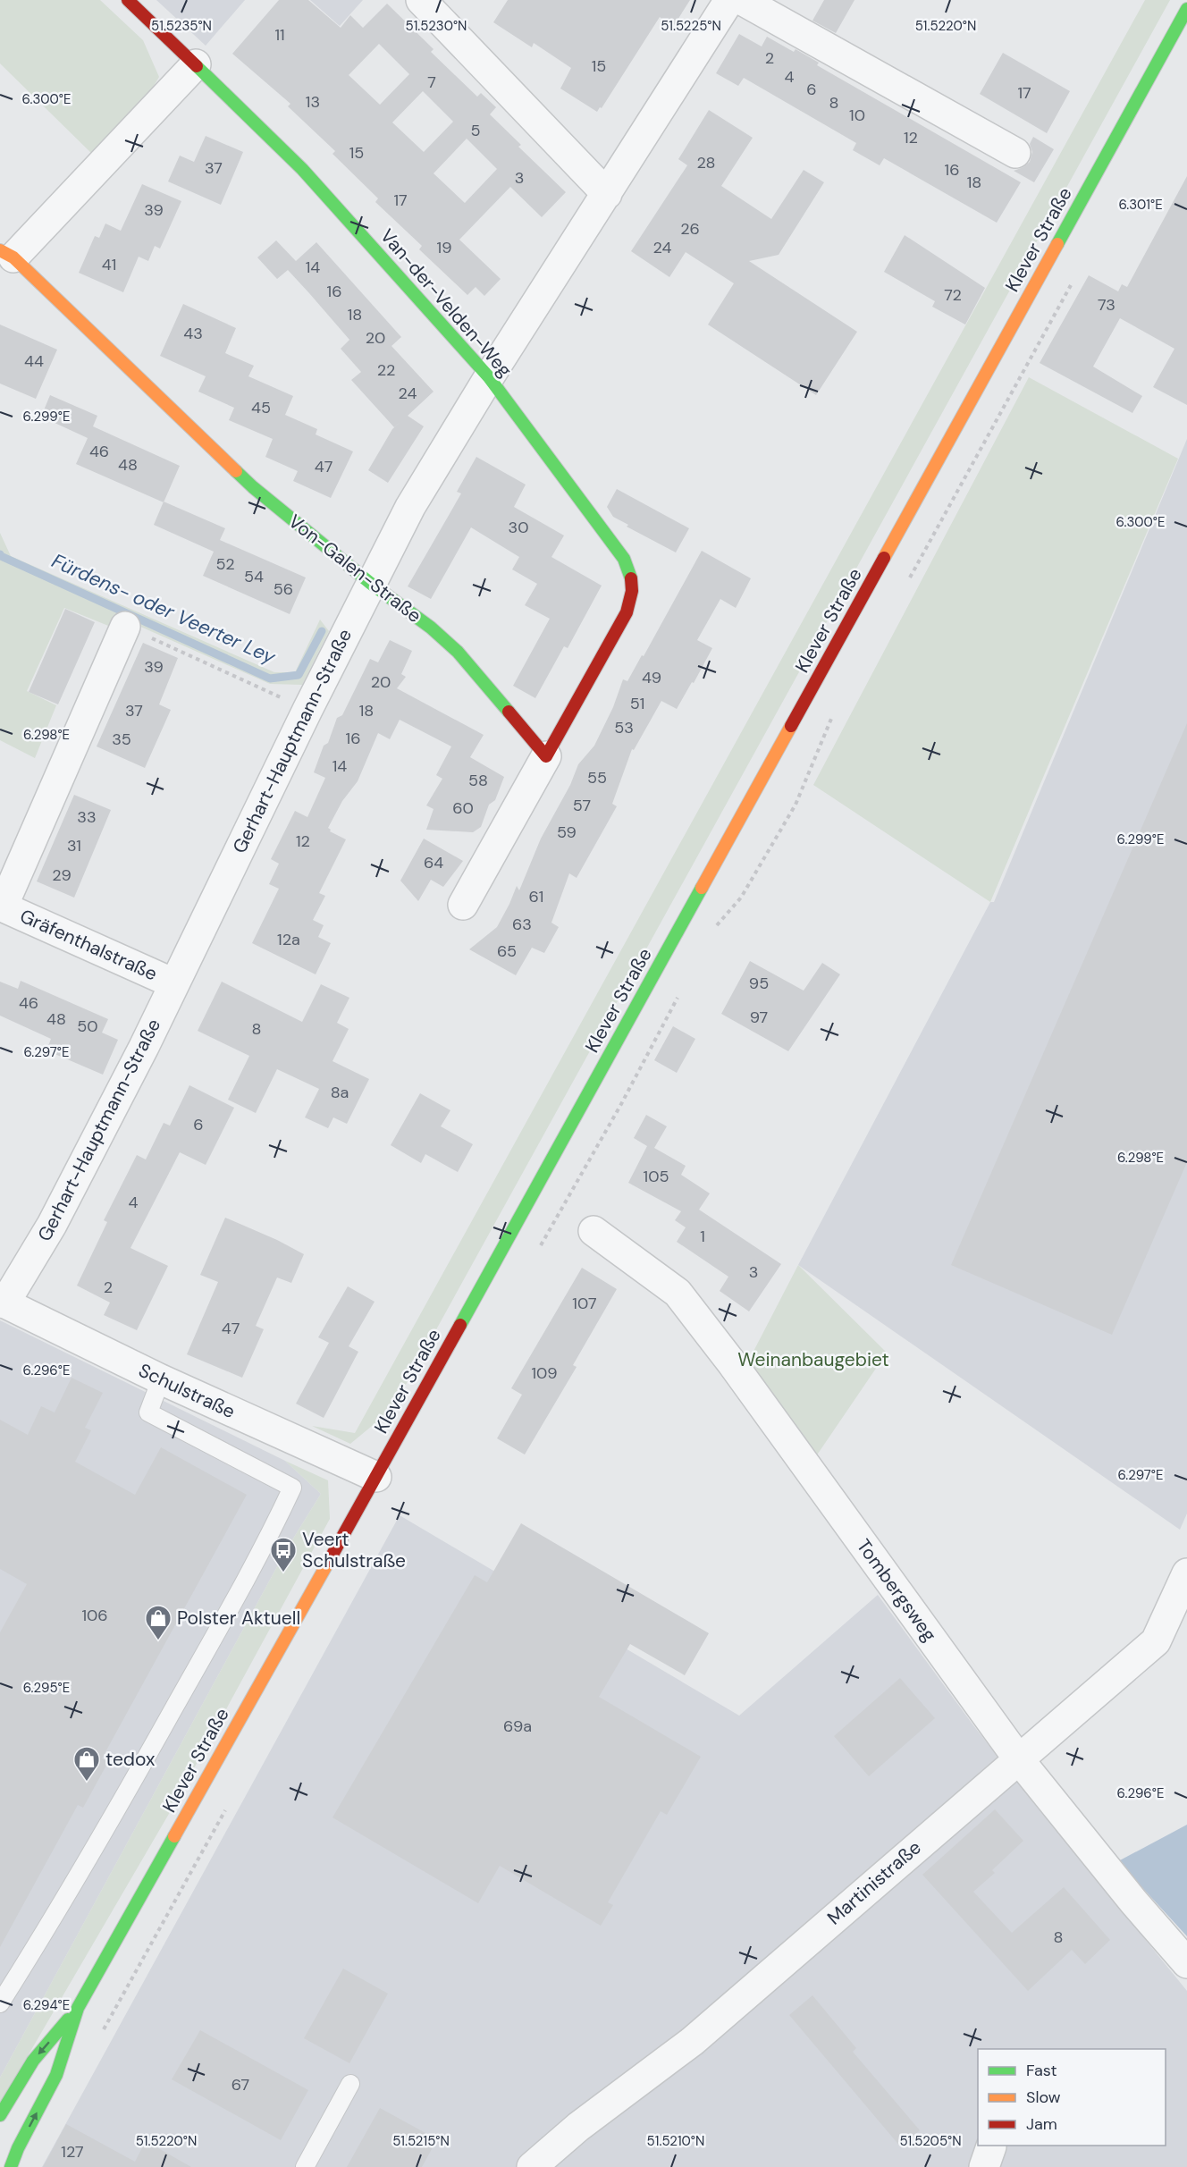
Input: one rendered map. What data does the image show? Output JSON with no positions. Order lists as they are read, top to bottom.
{
  "streets": {
    "main road": ["Klever Straße", "Van-der-Velden-Weg", "Von-Galen-Straße"],
    "street": [
      "Gerhart-Hauptmann-Straße",
      "Gräfenthalstraße",
      "Schulstraße",
      "Tombergsweg",
      "Martinistraße"
    ]
  },
  "crossings": [
    ["Klever Straße", "Schulstraße"],
    ["Van-der-Velden-Weg", "Von-Galen-Straße"],
    ["Van-der-Velden-Weg", "Gerhart-Hauptmann-Straße"],
    ["Von-Galen-Straße", "Gerhart-Hauptmann-Straße"],
    ["Gerhart-Hauptmann-Straße", "Gräfenthalstraße"],
    ["Gerhart-Hauptmann-Straße", "Schulstraße"],
    ["Tombergsweg", "Martinistraße"]
  ],
  "water": ["Fürdens- oder Veerter Ley"],
  "parks": ["Weinanbaugebiet"],
  "places": {
    "bus stop": ["Veert Schulstraße"],
    "shop": ["Polster Aktuell", "tedox"]
  },
  "house_numbers": [
    "11",
    "2",
    "15",
    "4",
    "7",
    "6",
    "17",
    "13",
    "8",
    "10",
    "5",
    "12",
    "15",
    "28",
    "37",
    "16",
    "3",
    "18",
    "17",
    "39",
    "26",
    "19",
    "24",
    "41",
    "14",
    "16",
    "72",
    "73",
    "18",
    "43",
    "20",
    "44",
    "22",
    "24",
    "45",
    "46",
    "48",
    "47",
    "30",
    "52",
    "54",
    "56",
    "39",
    "49",
    "20",
    "51",
    "37",
    "18",
    "53",
    "16",
    "35",
    "14",
    "55",
    "58",
    "57",
    "60",
    "33",
    "59",
    "12",
    "31",
    "64",
    "29",
    "61",
    "63",
    "12a",
    "65",
    "95",
    "46",
    "97",
    "48",
    "50",
    "8",
    "8a",
    "6",
    "105",
    "4",
    "1",
    "3",
    "2",
    "107",
    "47",
    "109",
    "106",
    "69a",
    "8",
    "67",
    "127"
  ],
  "legend": ["Fast", "Slow", "Jam"],
  "coordinates": [
    "51.5235°N",
    "51.5230°N",
    "51.5225°N",
    "51.5220°N",
    "6.300°E",
    "6.301°E",
    "6.299°E",
    "6.298°E",
    "6.297°E",
    "6.296°E",
    "6.295°E",
    "6.294°E",
    "51.5215°N",
    "51.5210°N",
    "51.5205°N"
  ]
}
